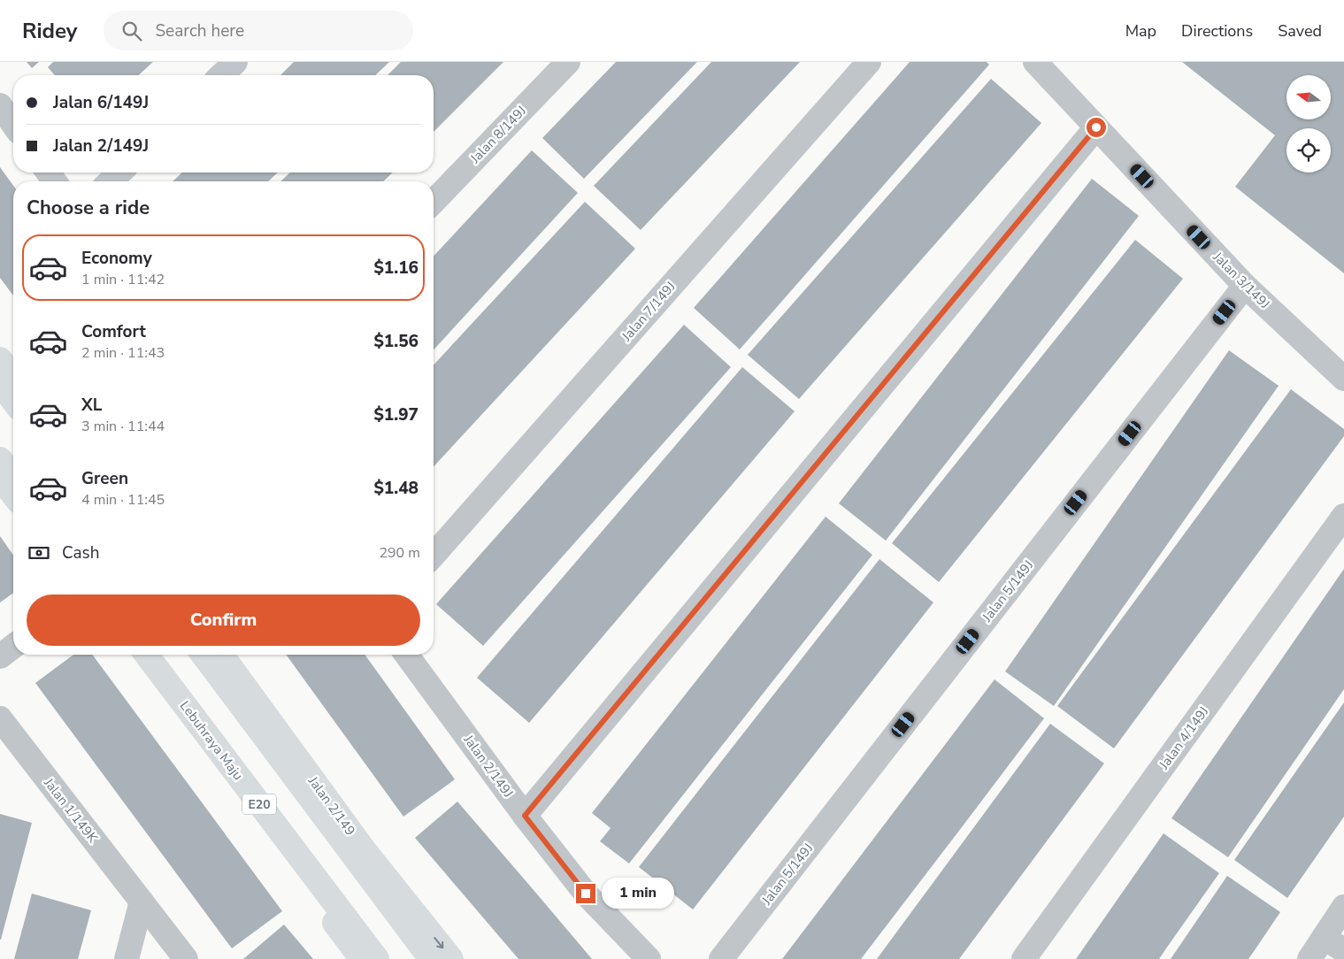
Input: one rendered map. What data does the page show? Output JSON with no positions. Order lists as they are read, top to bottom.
{
  "streets": {
    "main road": ["Lebuhraya Maju", "E20", "Jalan 2/149"],
    "street": [
      "Jalan 8/149J",
      "Jalan 3/149J",
      "Jalan 7/149J",
      "Jalan 5/149J",
      "Jalan 4/149J",
      "Jalan 2/149J",
      "Jalan 1/149K"
    ]
  },
  "crossings": [
    ["Jalan 3/149J", "Jalan 5/149J"]
  ],
  "north": "left",
  "page": {
    "header": "Ridey",
    "search": "Search here",
    "nav": ["Map", "Directions", "Saved"],
    "banner": ["Jalan 6/149J", "Jalan 2/149J"],
    "heading": "Choose a ride",
    "list": [
      {
        "name": "Economy",
        "note": "1 min · 11:42",
        "value": "$1.16"
      },
      {
        "name": "Comfort",
        "note": "2 min · 11:43",
        "value": "$1.56"
      },
      {
        "name": "XL",
        "note": "3 min · 11:44",
        "value": "$1.97"
      },
      {
        "name": "Green",
        "note": "4 min · 11:45",
        "value": "$1.48"
      }
    ],
    "pay": ["Cash", "290 m"],
    "buttons": "Confirm",
    "bubble": "1 min"
  }
}
